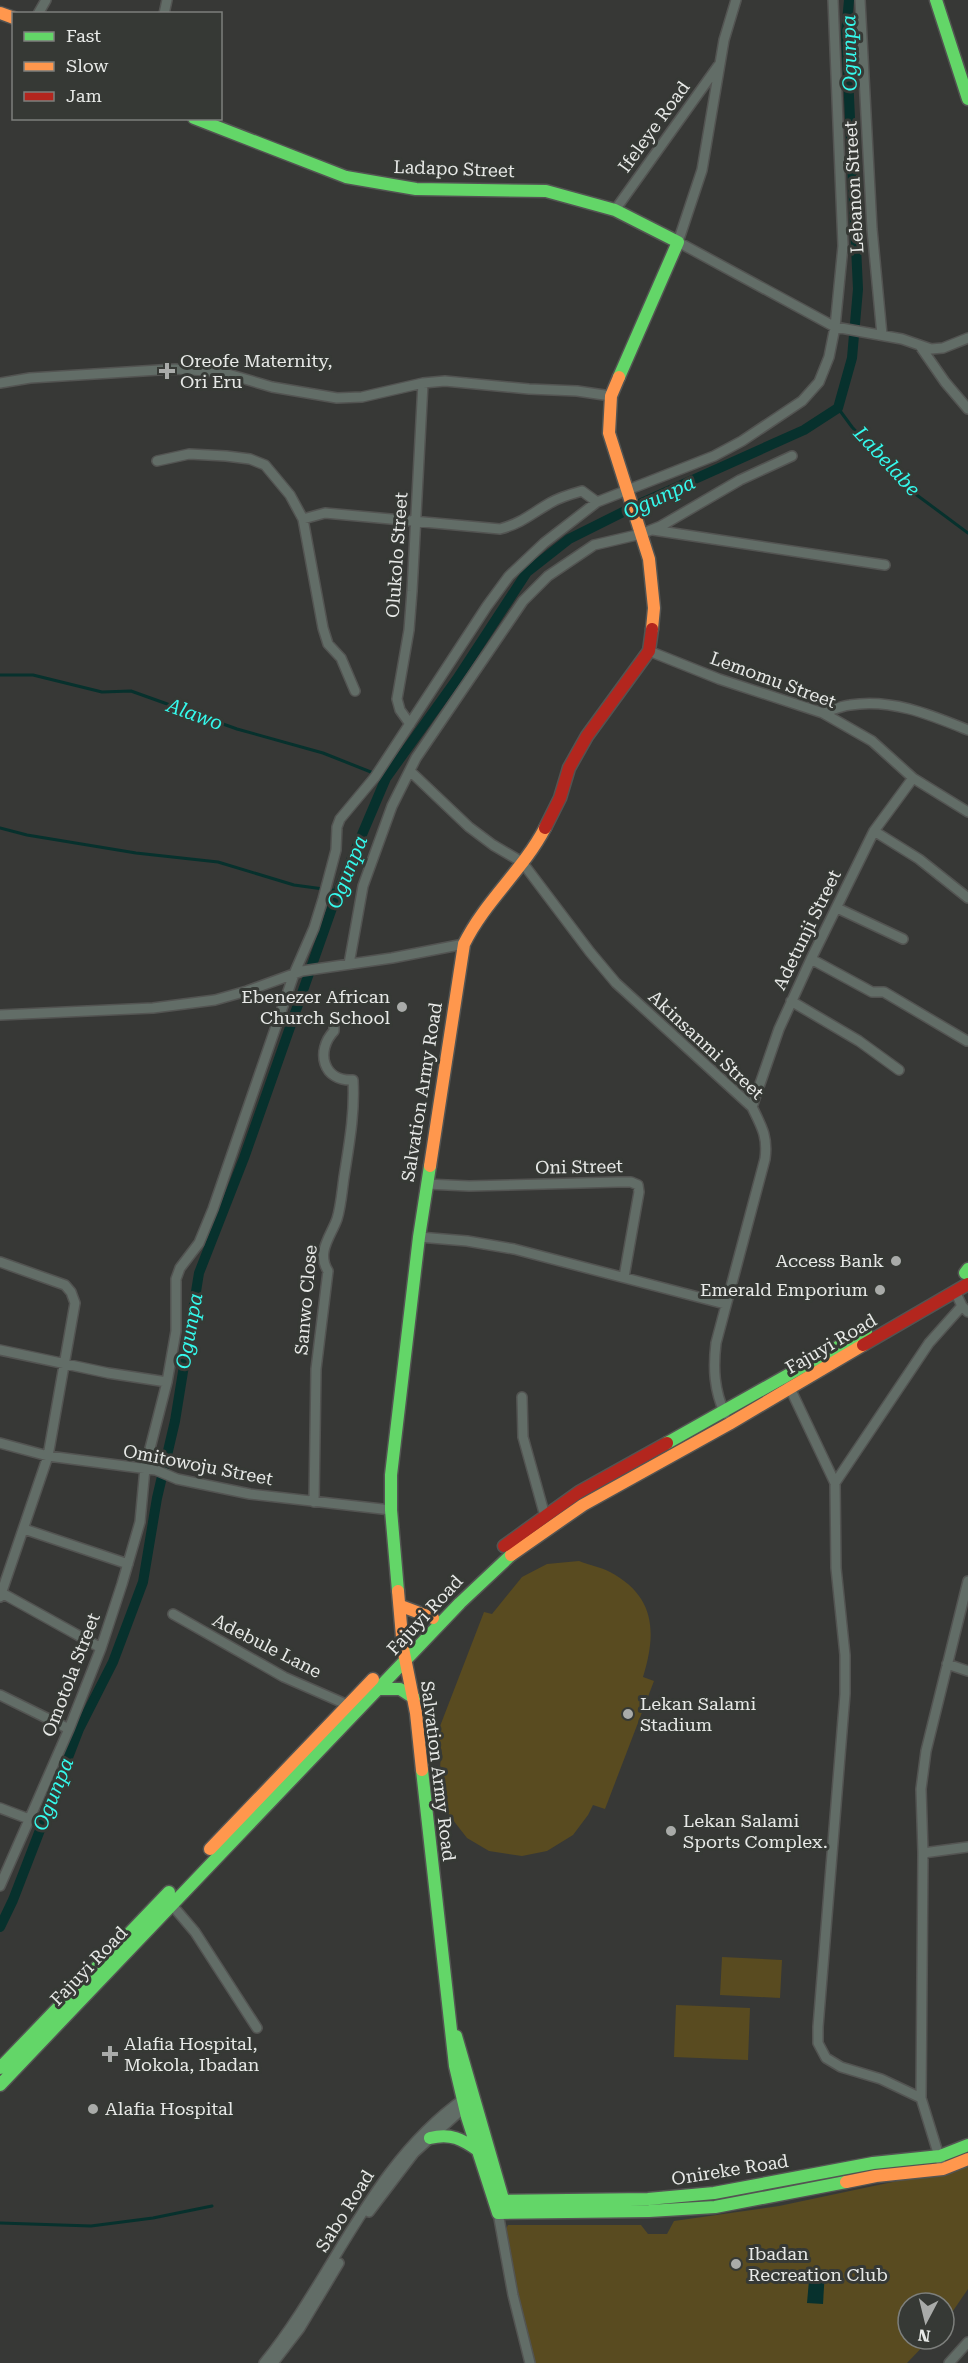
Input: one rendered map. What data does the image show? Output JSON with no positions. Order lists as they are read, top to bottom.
{
  "streets": {
    "main road": [
      "Ladapo Street",
      "Salvation Army Road",
      "Fajuyi Road",
      "Onireke Road"
    ],
    "street": [
      "Ifeleye Road",
      "Lebanon Street",
      "Olukolo Street",
      "Lemomu Street",
      "Adetunji Street",
      "Akinsanmi Street",
      "Oni Street",
      "Sanwo Close",
      "Omitowoju Street",
      "Adebule Lane",
      "Omotola Street",
      "Sabo Road"
    ]
  },
  "crossings": [
    ["Ifeleye Road", "Ladapo Street"],
    ["Olukolo Street", "Omotola Street"],
    ["Lemomu Street", "Adetunji Street"],
    ["Lemomu Street", "Salvation Army Road"],
    ["Adetunji Street", "Akinsanmi Street"],
    ["Akinsanmi Street", "Salvation Army Road"],
    ["Akinsanmi Street", "Fajuyi Road"],
    ["Salvation Army Road", "Oni Street"],
    ["Salvation Army Road", "Fajuyi Road"],
    ["Salvation Army Road", "Omitowoju Street"],
    ["Salvation Army Road", "Onireke Road"],
    ["Salvation Army Road", "Sabo Road"],
    ["Sanwo Close", "Omitowoju Street"],
    ["Fajuyi Road", "Adebule Lane"],
    ["Omitowoju Street", "Omotola Street"]
  ],
  "water": ["Ogunpa", "Labelabe", "Alawo"],
  "places": {
    "health": ["Oreofe Maternity, Ori Eru", "Alafia Hospital, Mokola, Ibadan"],
    "other": [
      "Ebenezer African Church School",
      "Access Bank",
      "Emerald Emporium",
      "Lekan Salami Stadium",
      "Lekan Salami Sports Complex.",
      "Alafia Hospital",
      "Ibadan Recreation Club"
    ]
  },
  "legend": ["Fast", "Slow", "Jam"],
  "north": "bottom"
}
